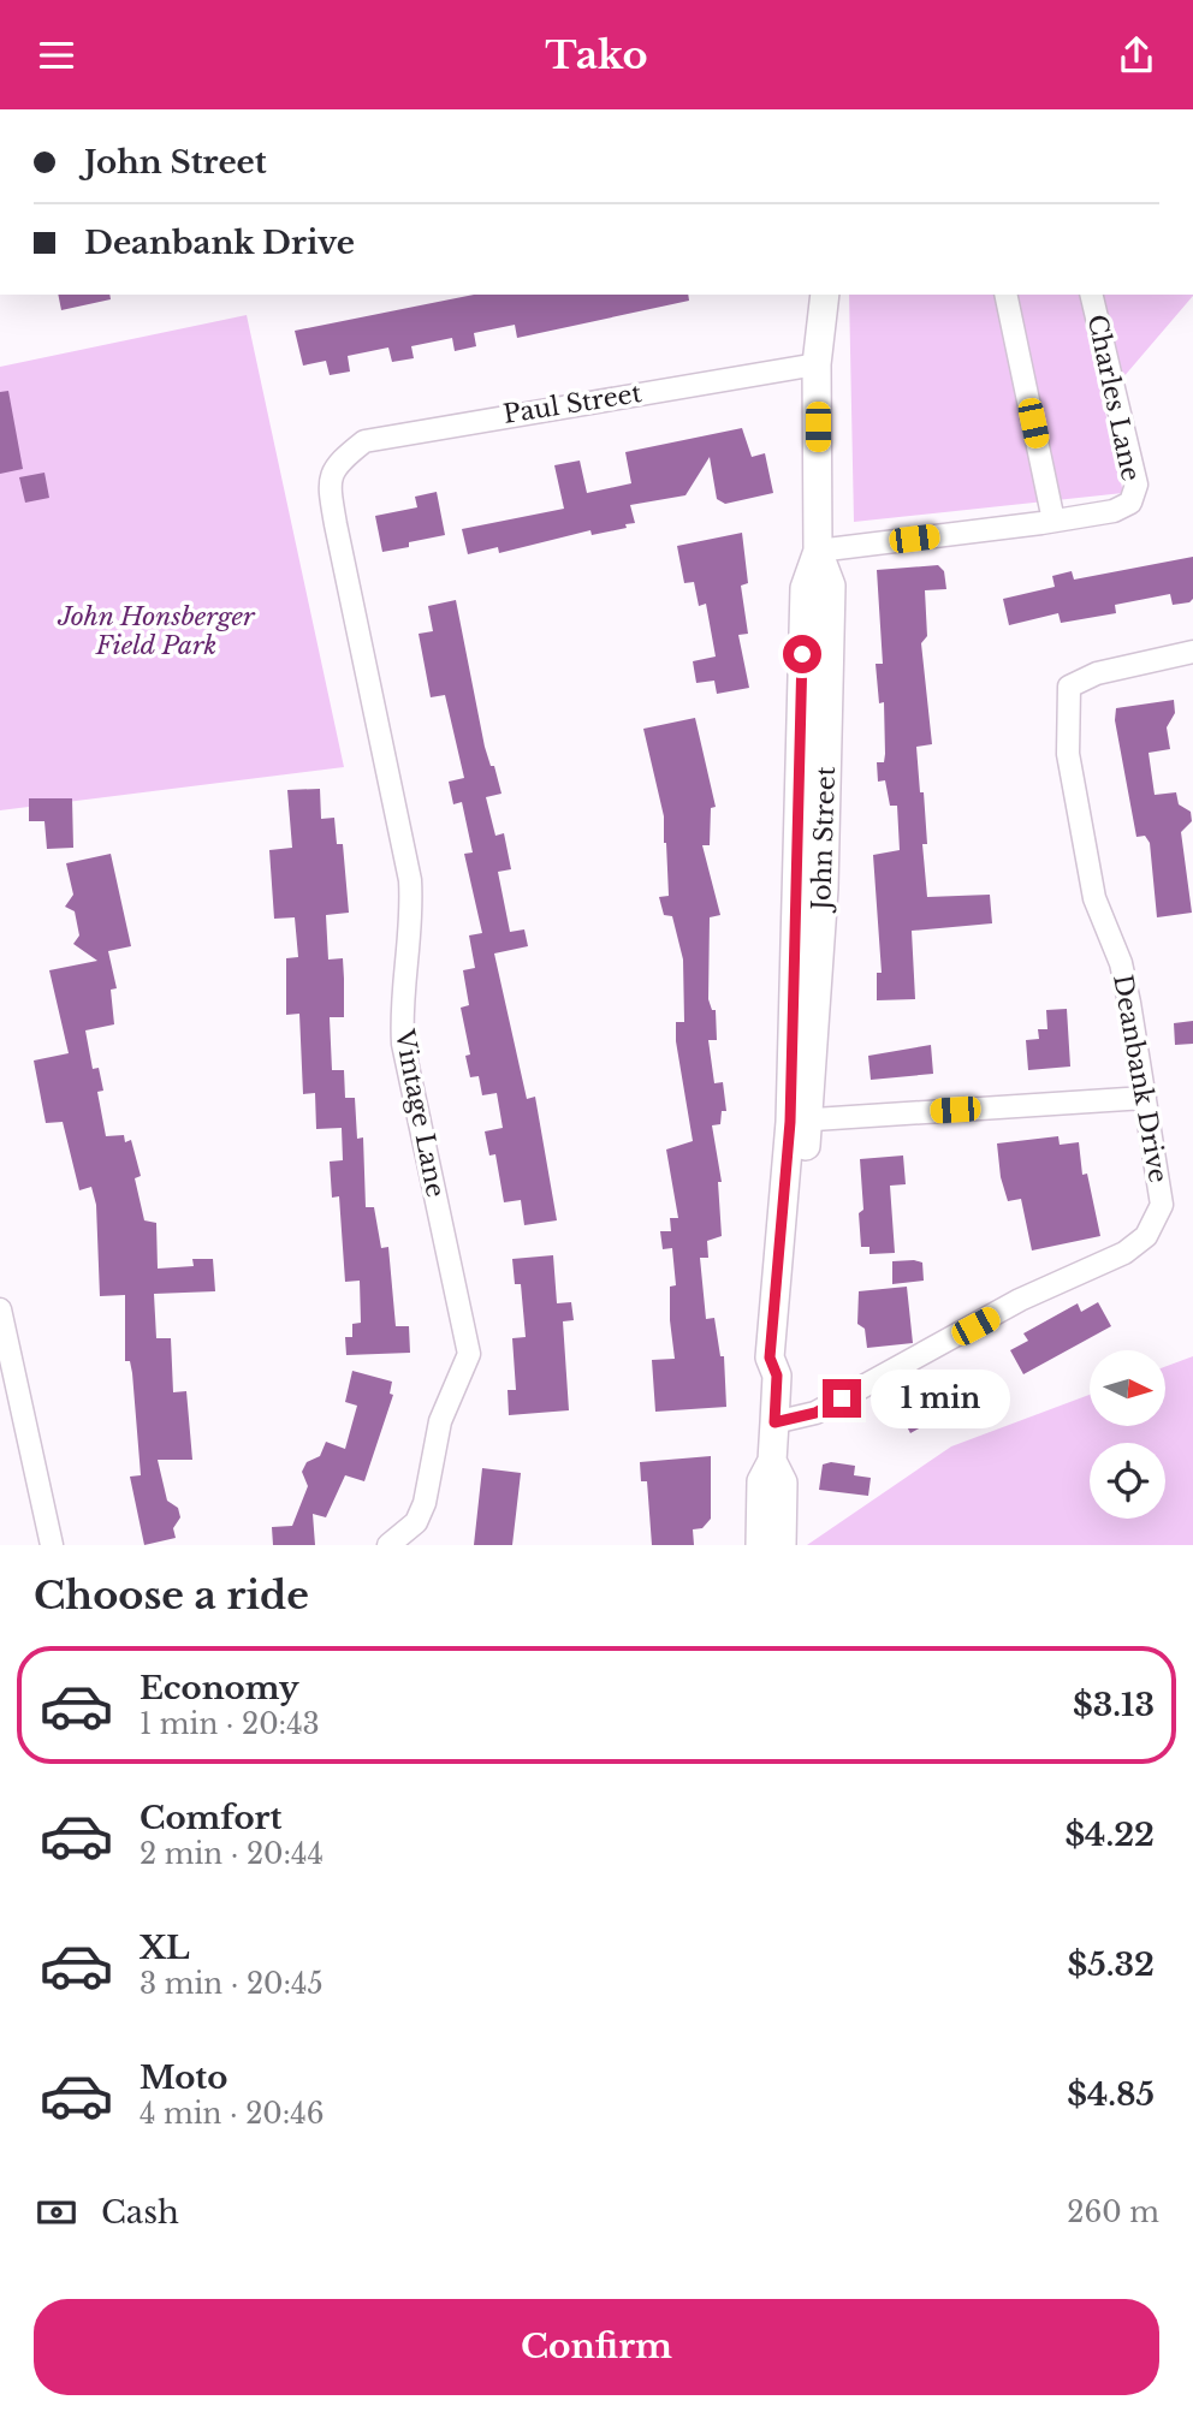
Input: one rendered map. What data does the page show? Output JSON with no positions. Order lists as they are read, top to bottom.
{
  "streets": {
    "main road": ["John Street"],
    "street": [
      "Charles Lane",
      "Paul Street",
      "Deanbank Drive",
      "Vintage Lane"
    ]
  },
  "crossings": [
    ["Paul Street", "John Street"],
    ["Paul Street", "Vintage Lane"],
    ["John Street", "Deanbank Drive"]
  ],
  "parks": ["John Honsberger Field Park"],
  "north": "right",
  "page": {
    "header": "Tako",
    "banner": ["John Street", "Deanbank Drive"],
    "bubble": "1 min",
    "heading": "Choose a ride",
    "list": [
      {
        "name": "Economy",
        "note": "1 min · 20:43",
        "value": "$3.13"
      },
      {
        "name": "Comfort",
        "note": "2 min · 20:44",
        "value": "$4.22"
      },
      {
        "name": "XL",
        "note": "3 min · 20:45",
        "value": "$5.32"
      },
      {
        "name": "Moto",
        "note": "4 min · 20:46",
        "value": "$4.85"
      }
    ],
    "pay": ["Cash", "260 m"],
    "buttons": "Confirm"
  }
}
